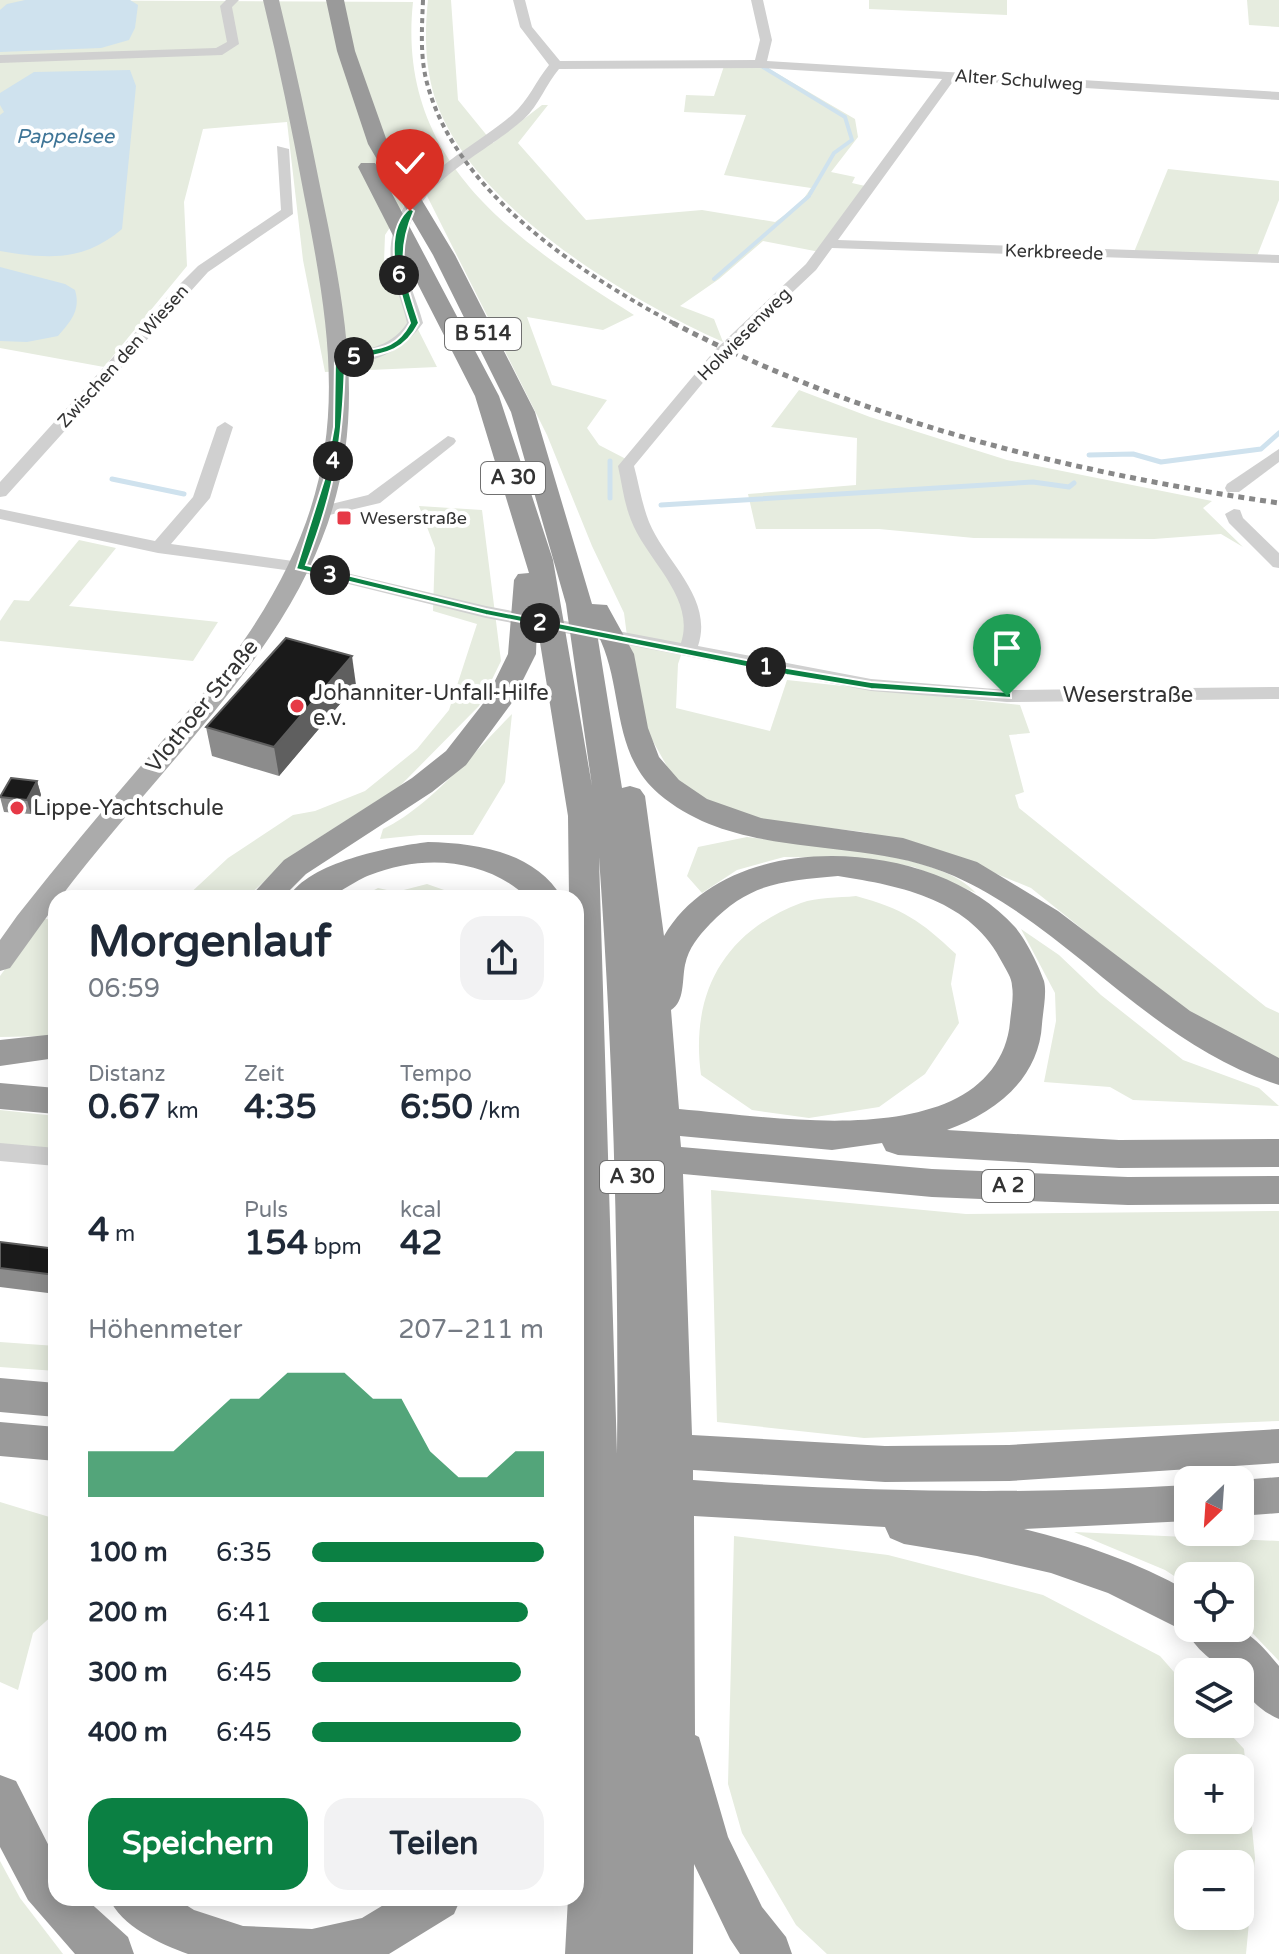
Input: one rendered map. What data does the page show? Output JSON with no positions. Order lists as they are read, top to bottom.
{
  "streets": {
    "highway": ["B 514", "A 30", "A 2"],
    "main road": ["Vlothoer Straße"],
    "street": [
      "Alter Schulweg",
      "Kerkbreede",
      "Holwiesenweg",
      "Zwischen den Wiesen",
      "Weserstraße"
    ]
  },
  "crossings": [
    ["Alter Schulweg", "Holwiesenweg"],
    ["Kerkbreede", "Holwiesenweg"],
    ["B 514", "A 30"],
    ["Holwiesenweg", "Weserstraße"],
    ["Weserstraße", "Vlothoer Straße"]
  ],
  "water": ["Pappelsee"],
  "places": {
    "transit": ["Weserstraße"],
    "other": ["Johanniter-Unfall-Hilfe e.v.", "Lippe-Yachtschule"]
  },
  "north": "bottom left",
  "page": {
    "pins": [
      "6",
      "5",
      "4",
      "3",
      "2",
      "1"
    ],
    "heading": ["Morgenlauf", "06:59"],
    "stats": [
      ["Distanz", "0.67 km"],
      ["Zeit", "4:35"],
      ["Tempo", "6:50 /km"],
      ["4 m"],
      ["Puls", "154 bpm"],
      ["kcal", "42"]
    ],
    "chart": ["Höhenmeter", "207–211 m"],
    "map_buttons": ["+", "−"],
    "list": [
      {
        "name": "100 m",
        "note": "6:35"
      },
      {
        "name": "200 m",
        "note": "6:41"
      },
      {
        "name": "300 m",
        "note": "6:45"
      },
      {
        "name": "400 m",
        "note": "6:45"
      }
    ],
    "buttons": ["Speichern", "Teilen"]
  }
}
